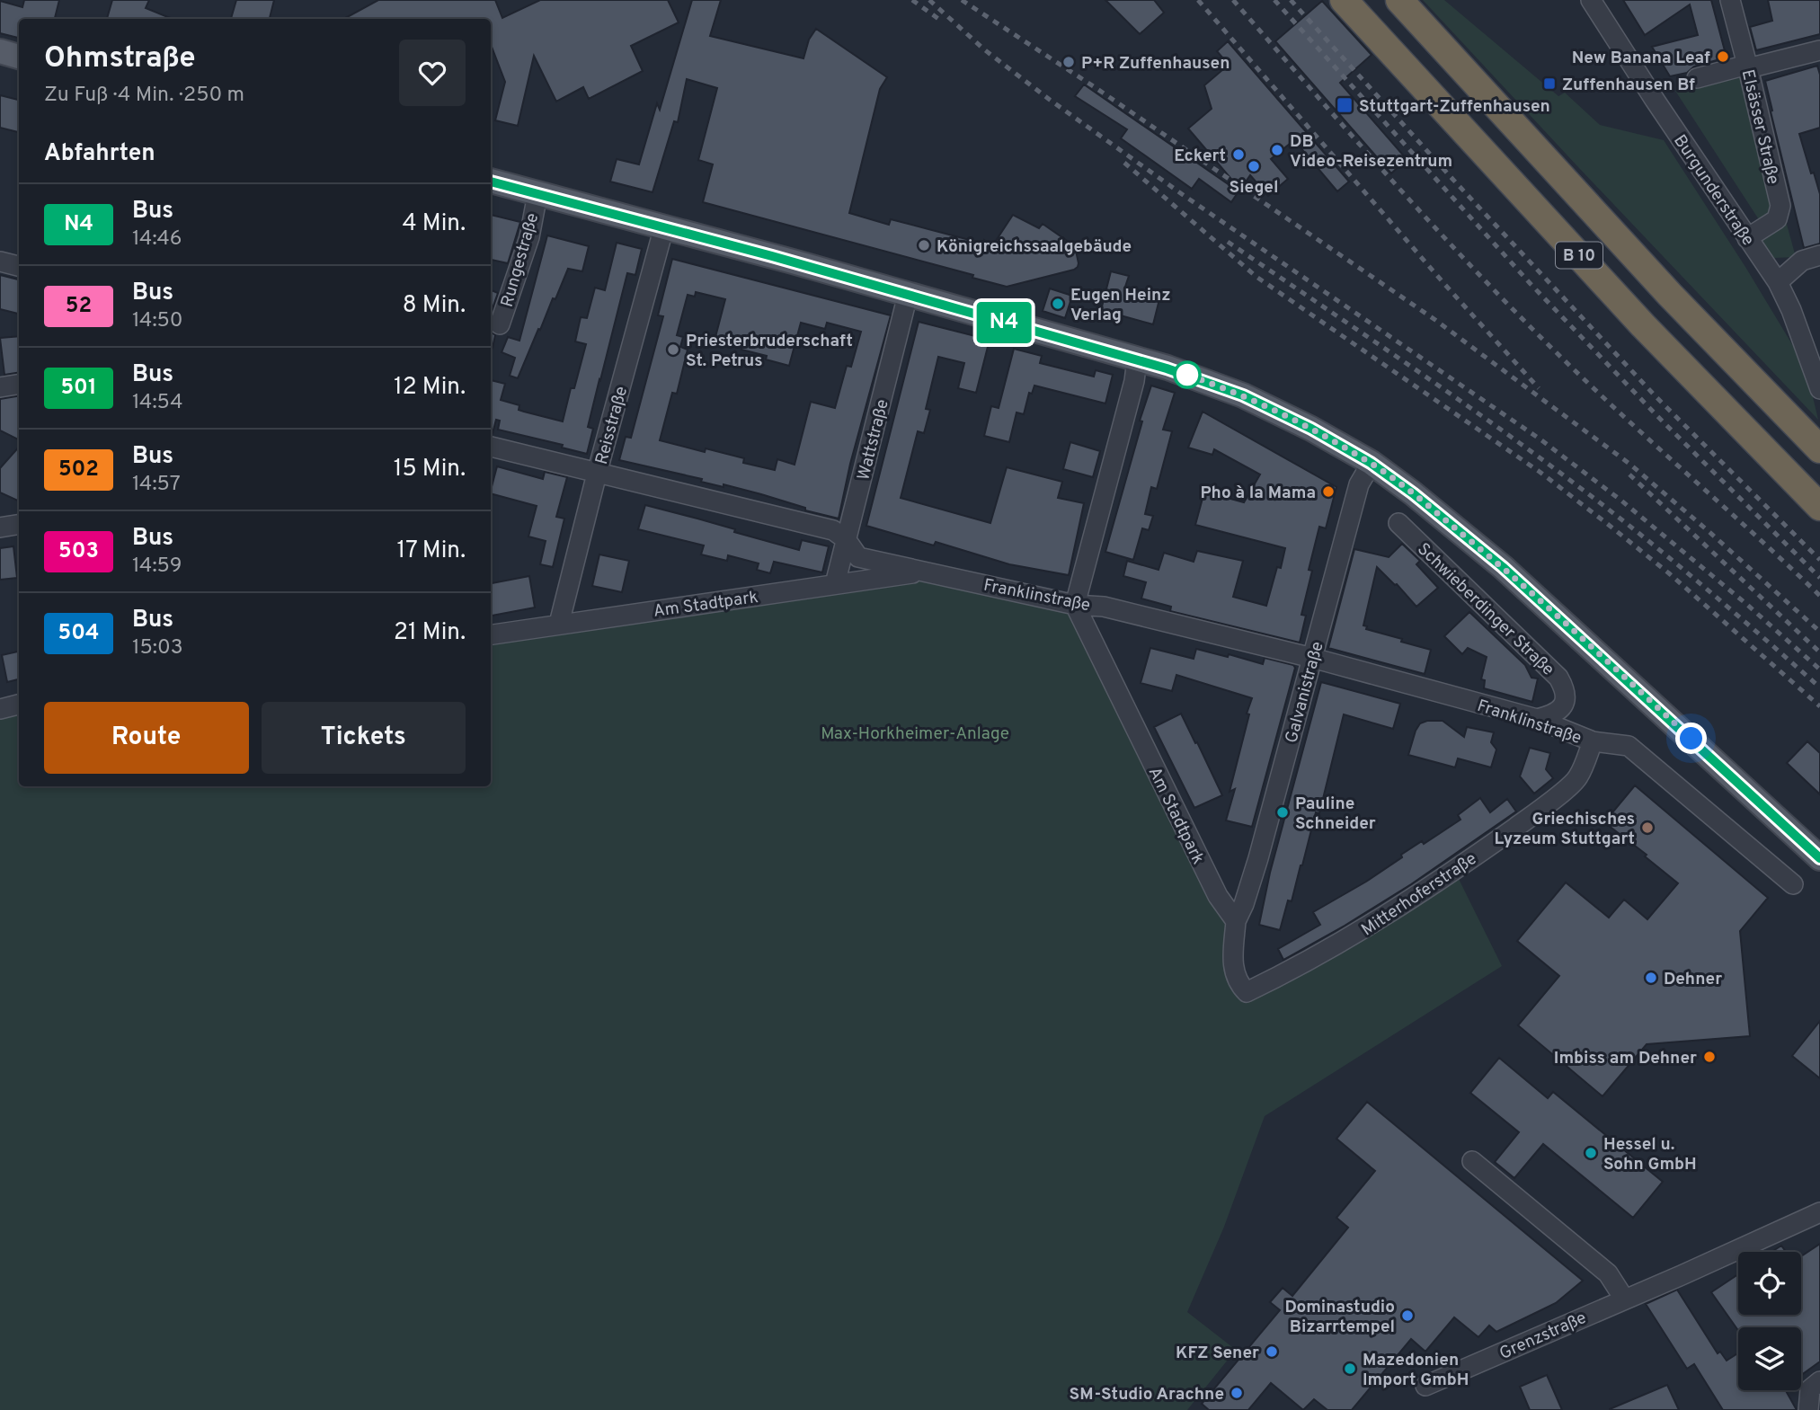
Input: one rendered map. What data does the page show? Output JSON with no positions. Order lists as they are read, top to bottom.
{
  "streets": {
    "highway": ["B 10"],
    "main road": ["Schwieberdinger Straße"],
    "street": [
      "Elsässer Straße",
      "Burgunderstraße",
      "Rungestraße",
      "Reisstraße",
      "Wattstraße",
      "Franklinstraße",
      "Am Stadtpark",
      "Galvanistraße",
      "Mitterhoferstraße",
      "Grenzstraße"
    ]
  },
  "crossings": [
    ["Elsässer Straße", "Burgunderstraße"],
    ["Rungestraße", "Schwieberdinger Straße"],
    ["Reisstraße", "Franklinstraße"],
    ["Reisstraße", "Am Stadtpark"],
    ["Reisstraße", "Schwieberdinger Straße"],
    ["Wattstraße", "Franklinstraße"],
    ["Wattstraße", "Am Stadtpark"],
    ["Wattstraße", "Schwieberdinger Straße"],
    ["Franklinstraße", "Am Stadtpark"],
    ["Franklinstraße", "Schwieberdinger Straße"],
    ["Franklinstraße", "Galvanistraße"],
    ["Franklinstraße", "Mitterhoferstraße"],
    ["Am Stadtpark", "Galvanistraße"],
    ["Am Stadtpark", "Mitterhoferstraße"],
    ["Schwieberdinger Straße", "Galvanistraße"],
    ["Galvanistraße", "Mitterhoferstraße"]
  ],
  "parks": ["Max-Horkheimer-Anlage"],
  "places": {
    "other": [
      "New Banana Leaf",
      "P+R Zuffenhausen",
      "DB Video-Reisezentrum",
      "Eckert",
      "Siegel",
      "Königreichssaalgebäude",
      "Eugen Heinz Verlag",
      "Priesterbruderschaft St. Petrus",
      "Pho à la Mama",
      "Pauline Schneider",
      "Griechisches Lyzeum Stuttgart",
      "Dehner",
      "Imbiss am Dehner",
      "Hessel u. Sohn GmbH",
      "Dominastudio Bizarrtempel",
      "KFZ Sener",
      "Mazedonien Import GmbH",
      "SM-Studio Arachne"
    ],
    "transit": ["Zuffenhausen Bf", "Stuttgart-Zuffenhausen"]
  },
  "lines": ["bus line N4"],
  "page": {
    "on_map": "N4",
    "heading": [
      ["Ohmstraße", "Zu Fuß · 4 Min. · 250 m"],
      "Abfahrten"
    ],
    "list": [
      {
        "mark": "N4",
        "name": "Bus",
        "note": "14:46",
        "value": "4 Min."
      },
      {
        "mark": "52",
        "name": "Bus",
        "note": "14:50",
        "value": "8 Min."
      },
      {
        "mark": "501",
        "name": "Bus",
        "note": "14:54",
        "value": "12 Min."
      },
      {
        "mark": "502",
        "name": "Bus",
        "note": "14:57",
        "value": "15 Min."
      },
      {
        "mark": "503",
        "name": "Bus",
        "note": "14:59",
        "value": "17 Min."
      },
      {
        "mark": "504",
        "name": "Bus",
        "note": "15:03",
        "value": "21 Min."
      }
    ],
    "buttons": ["Route", "Tickets"]
  }
}
